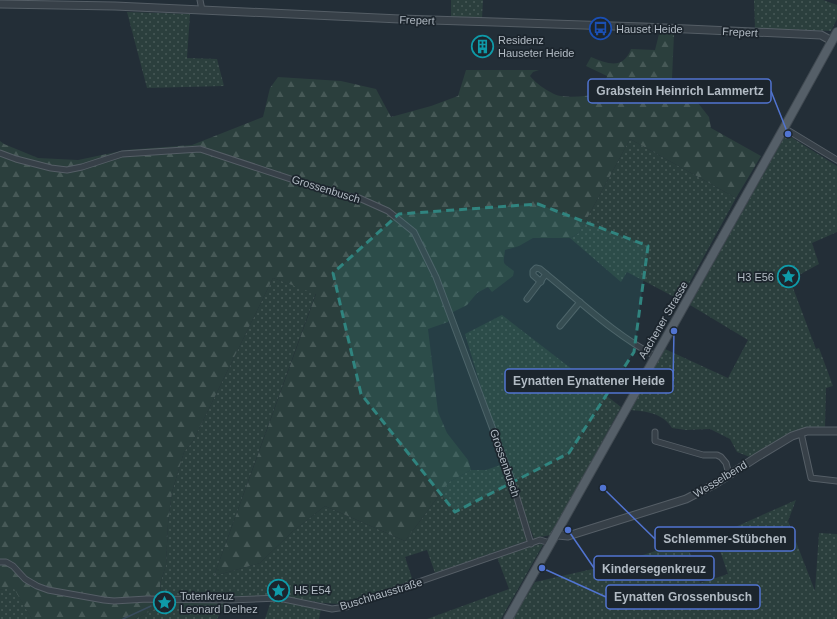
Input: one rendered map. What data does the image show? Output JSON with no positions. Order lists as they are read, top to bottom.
{
  "streets": {
    "main road": ["Aachener Strasse"],
    "street": [
      "Frepert",
      "Grossenbusch",
      "Wesselbend",
      "Buschhausstraße"
    ]
  },
  "crossings": [
    ["Frepert", "Aachener Strasse"],
    ["Grossenbusch", "Buschhausstraße"],
    ["Aachener Strasse", "Wesselbend"],
    ["Aachener Strasse", "Buschhausstraße"]
  ],
  "places": {
    "bus stop": ["Hauset Heide"],
    "building": ["Residenz Hauseter Heide"],
    "other": [
      "Grabstein Heinrich Lammertz",
      "Eynatten Eynattener Heide",
      "Schlemmer-Stübchen",
      "Kindersegenkreuz",
      "Eynatten Grossenbusch"
    ],
    "place": ["H3 E56", "H5 E54", "Totenkreuz Leonard Delhez"]
  }
}
